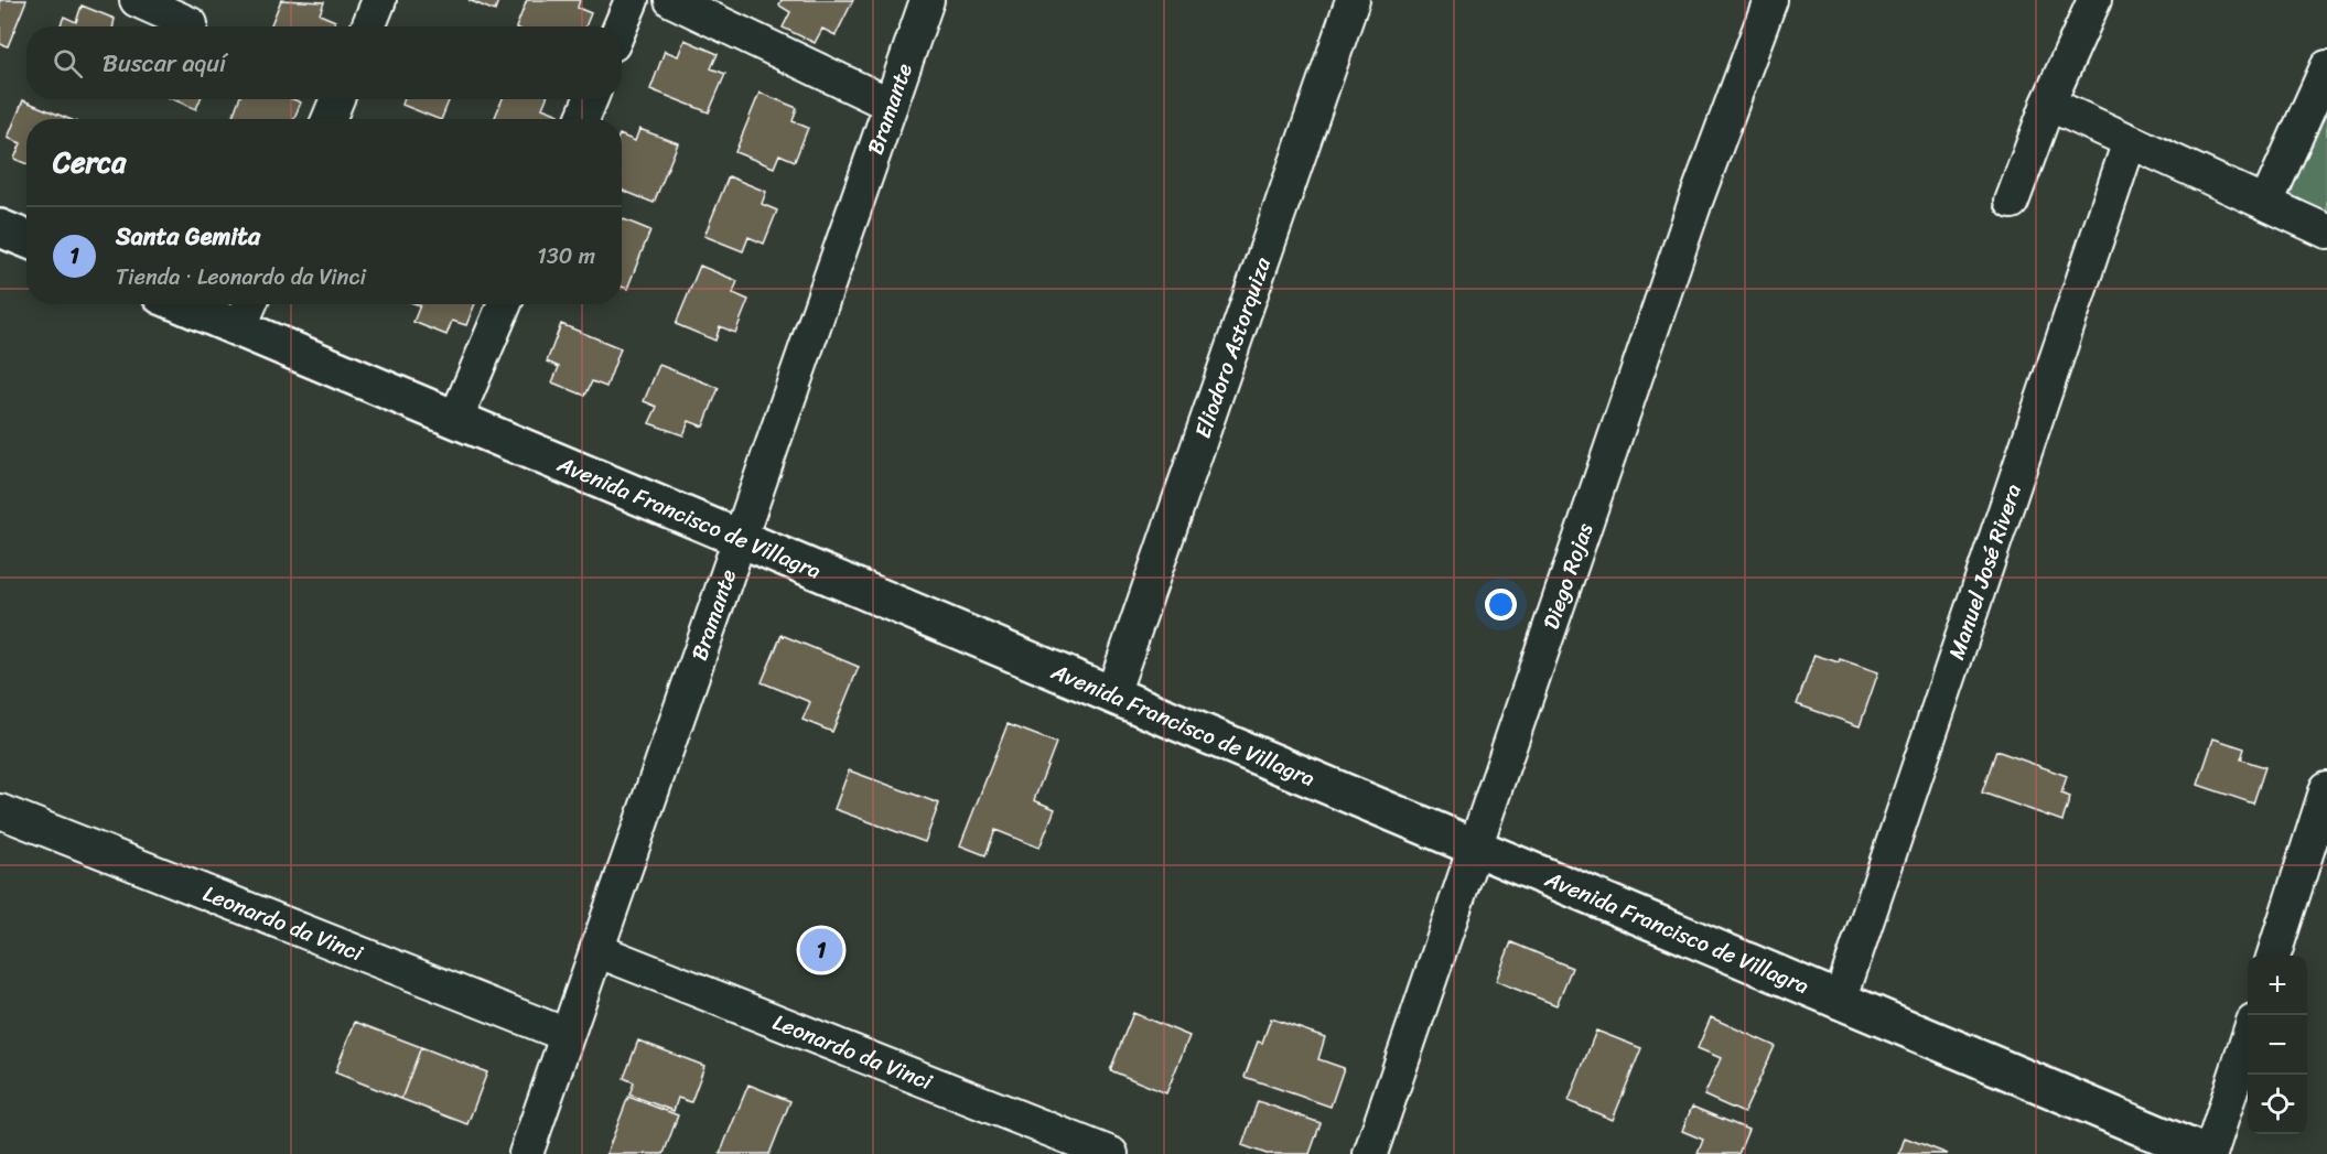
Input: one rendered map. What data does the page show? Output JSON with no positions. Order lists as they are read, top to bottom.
{
  "streets": {
    "street": [
      "Bramante",
      "Eliodoro Astorquiza",
      "Avenida Francisco de Villagra",
      "Manuel José Rivera",
      "Diego Rojas",
      "Leonardo da Vinci"
    ]
  },
  "crossings": [
    ["Bramante", "Avenida Francisco de Villagra"],
    ["Bramante", "Leonardo da Vinci"],
    ["Eliodoro Astorquiza", "Avenida Francisco de Villagra"],
    ["Avenida Francisco de Villagra", "Manuel José Rivera"],
    ["Avenida Francisco de Villagra", "Diego Rojas"]
  ],
  "page": {
    "search": "Buscar aquí",
    "heading": "Cerca",
    "list": [
      {
        "mark": "1",
        "name": "Santa Gemita",
        "note": "Tienda · Leonardo da Vinci",
        "value": "130 m"
      }
    ],
    "pins": "1",
    "map_buttons": ["+", "−"]
  }
}
